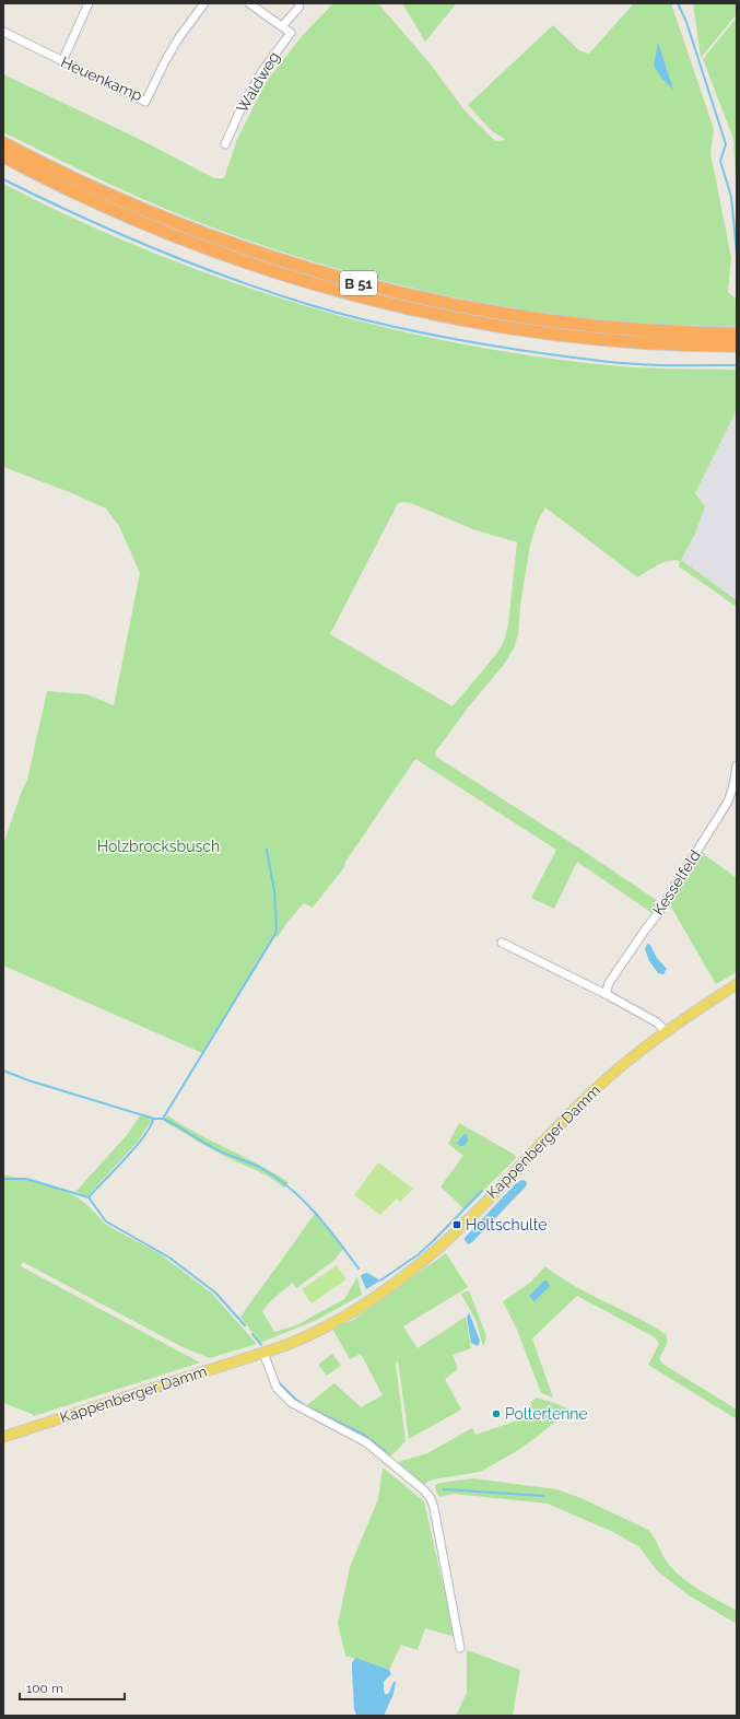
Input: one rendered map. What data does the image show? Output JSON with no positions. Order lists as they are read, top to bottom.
{
  "streets": {
    "highway": ["B 51"],
    "main road": ["Kappenberger Damm"],
    "street": ["Heuenkamp", "Waldweg", "Kesselfeld"]
  },
  "parks": ["Holzbrocksbusch"],
  "places": {
    "transit": ["Holtschulte"],
    "other": ["Poltertenne"]
  },
  "scale_bar": "100 m"
}
